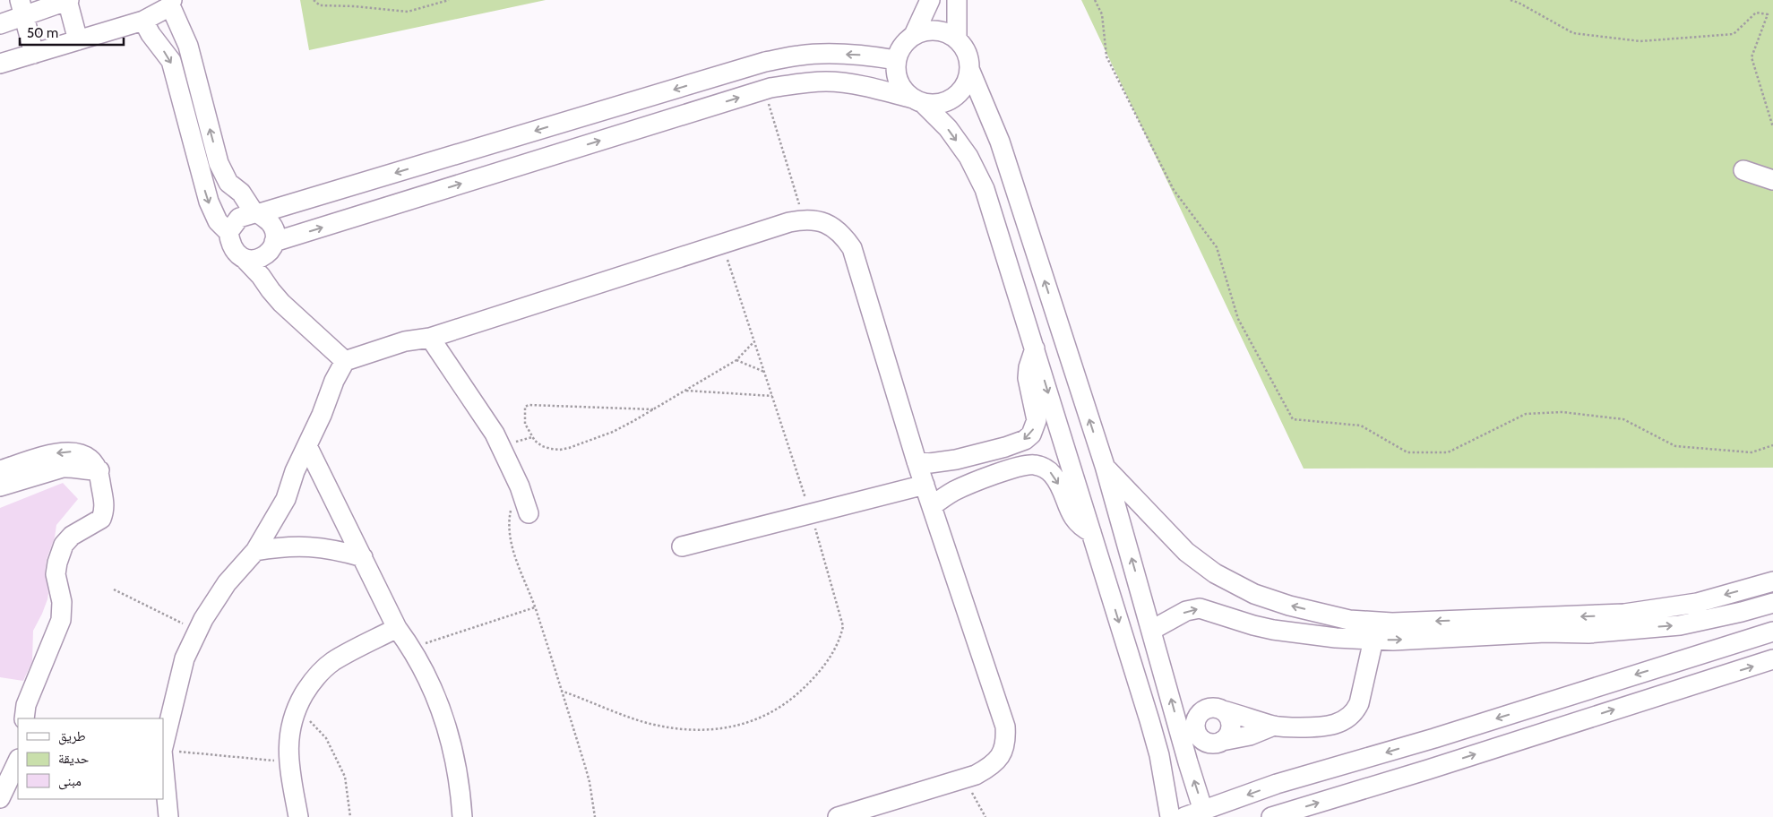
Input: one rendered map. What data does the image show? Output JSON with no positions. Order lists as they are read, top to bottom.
{
  "legend": ["طريق", "حديقة", "مبنى"],
  "scale_bar": "50 m"
}
